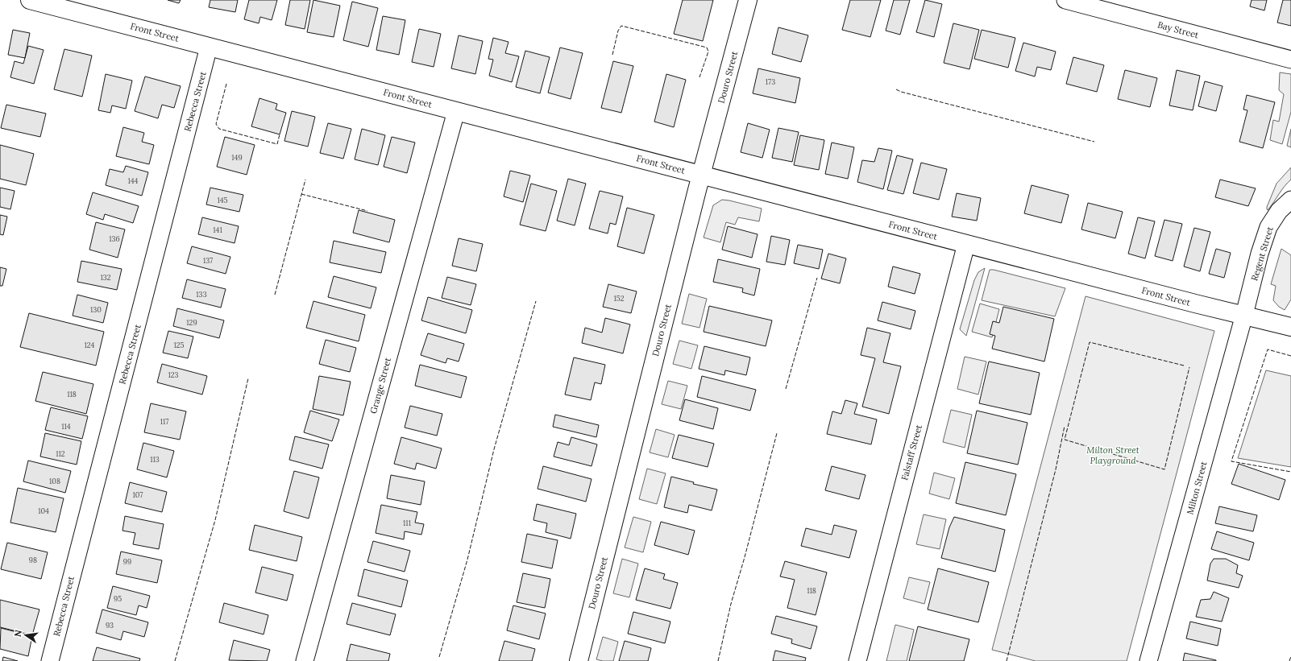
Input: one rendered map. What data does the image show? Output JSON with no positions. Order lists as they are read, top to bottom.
{
  "streets": {
    "street": [
      "Bay Street",
      "Front Street",
      "Douro Street",
      "Rebecca Street",
      "Regent Street",
      "Grange Street",
      "Falstaff Street",
      "Milton Street"
    ]
  },
  "crossings": [
    ["Front Street", "Douro Street"],
    ["Front Street", "Rebecca Street"],
    ["Front Street", "Regent Street"],
    ["Front Street", "Grange Street"],
    ["Front Street", "Falstaff Street"],
    ["Front Street", "Milton Street"],
    ["Regent Street", "Milton Street"]
  ],
  "parks": ["Milton Street Playground"],
  "house_numbers": [
    "173",
    "149",
    "144",
    "145",
    "141",
    "136",
    "137",
    "132",
    "133",
    "152",
    "130",
    "129",
    "124",
    "125",
    "123",
    "118",
    "117",
    "114",
    "112",
    "113",
    "108",
    "107",
    "104",
    "111",
    "98",
    "99",
    "118",
    "95",
    "93"
  ],
  "north": "left"
}
